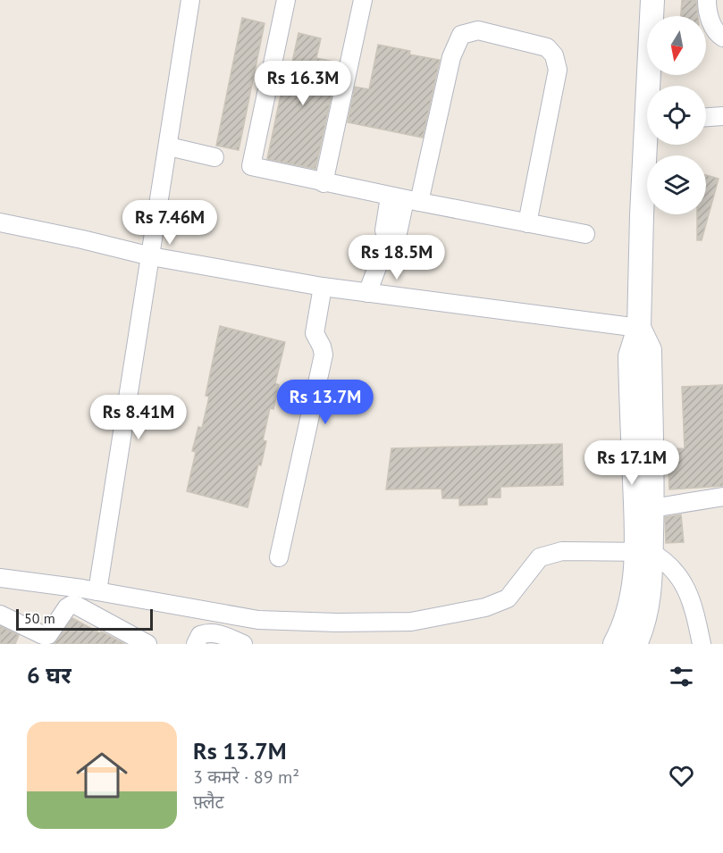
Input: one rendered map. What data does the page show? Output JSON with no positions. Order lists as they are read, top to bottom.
{
  "scale_bar": "50 m",
  "north": "bottom",
  "page": {
    "price": [
      "Rs 16.3M",
      "Rs 7.46M",
      "Rs 18.5M",
      "Rs 13.7M",
      "Rs 8.41M",
      "Rs 17.1M"
    ],
    "scale": "50 m",
    "heading": "6 घर",
    "list": [
      {
        "name": "Rs 13.7M",
        "note": "3 कमरे · 89 m² · फ़्लैट"
      }
    ]
  }
}
